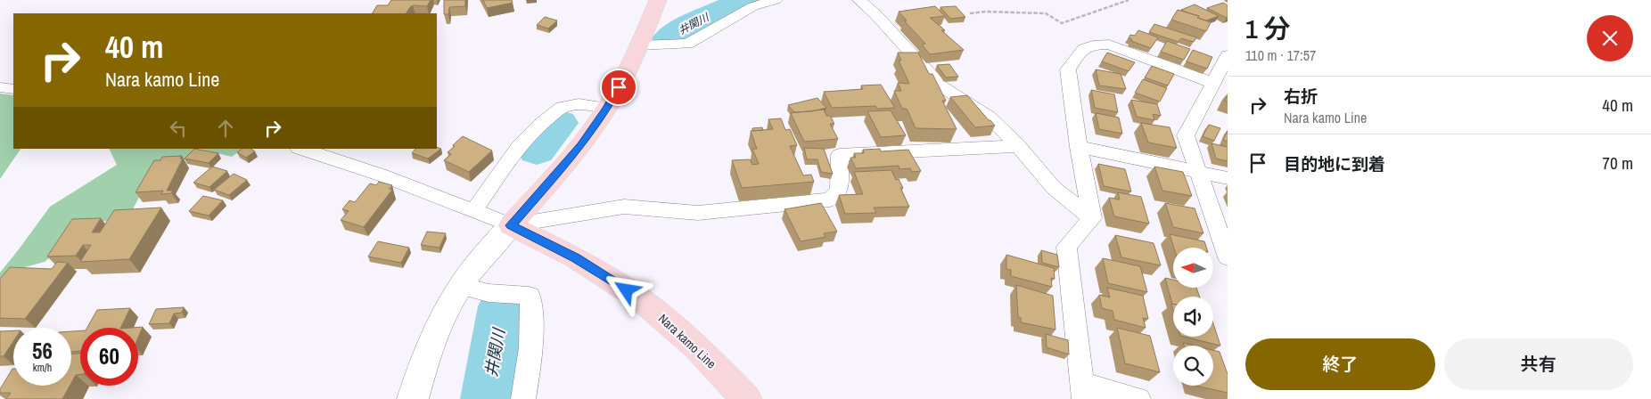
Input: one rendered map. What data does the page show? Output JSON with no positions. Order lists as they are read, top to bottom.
{
  "streets": {
    "main road": ["Nara kamo Line"]
  },
  "water": ["井関川"],
  "north": "left",
  "page": {
    "heading": ["1 分", "110 m · 17:57"],
    "turn": ["40 m", "Nara kamo Line"],
    "list": [
      {
        "name": "右折",
        "note": "Nara kamo Line",
        "value": "40 m"
      },
      {
        "name": "目的地に到着",
        "value": "70 m"
      }
    ],
    "speed": "56 km/h",
    "limit": "60",
    "buttons": ["終了", "共有"]
  }
}
